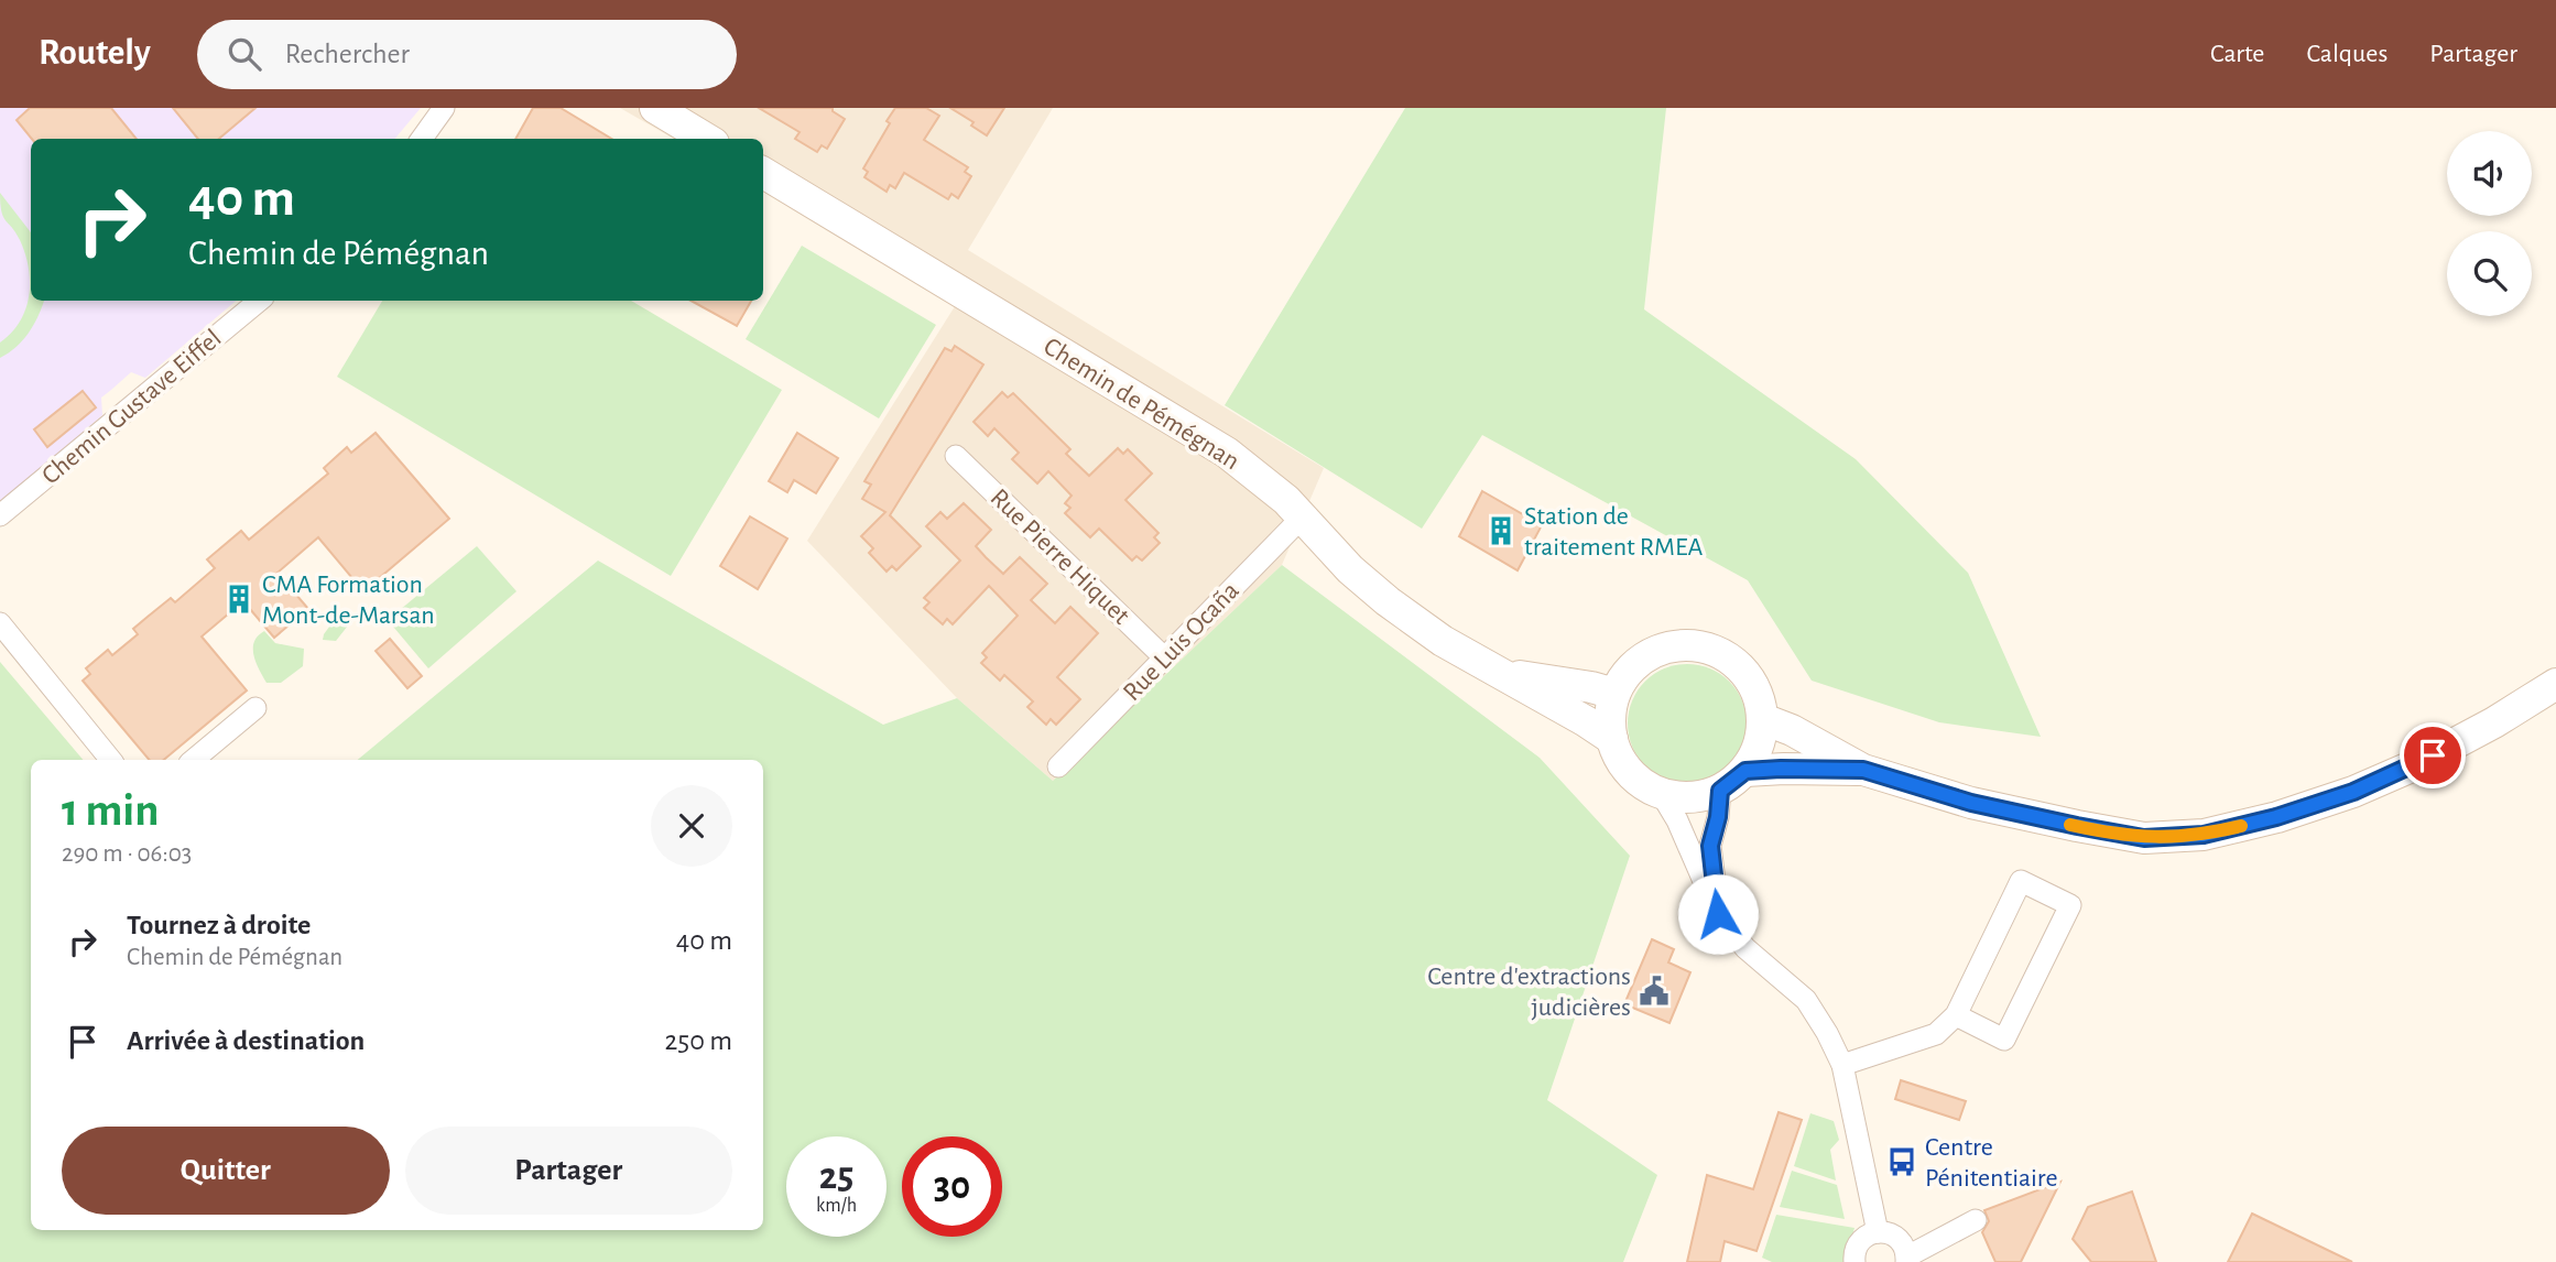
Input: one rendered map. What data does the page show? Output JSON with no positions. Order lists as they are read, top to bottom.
{
  "streets": {
    "street": [
      "Chemin de Pémégnan",
      "Chemin Gustave Eiffel",
      "Rue Pierre Hiquet",
      "Rue Luis Ocaña"
    ]
  },
  "crossings": [
    ["Chemin de Pémégnan", "Rue Luis Ocaña"],
    ["Rue Pierre Hiquet", "Rue Luis Ocaña"]
  ],
  "places": {
    "building": ["Station de traitement RMEA", "CMA Formation Mont-de-Marsan"],
    "public building": ["Centre d'extractions judicières"],
    "bus stop": ["Centre Pénitentiaire"]
  },
  "page": {
    "header": "Routely",
    "search": "Rechercher",
    "nav": ["Carte", "Calques", "Partager"],
    "turn": ["40 m", "Chemin de Pémégnan"],
    "heading": ["1 min", "290 m · 06:03"],
    "list": [
      {
        "name": "Tournez à droite",
        "note": "Chemin de Pémégnan",
        "value": "40 m"
      },
      {
        "name": "Arrivée à destination",
        "value": "250 m"
      }
    ],
    "buttons": ["Quitter", "Partager"],
    "speed": "25 km/h",
    "limit": "30"
  }
}
